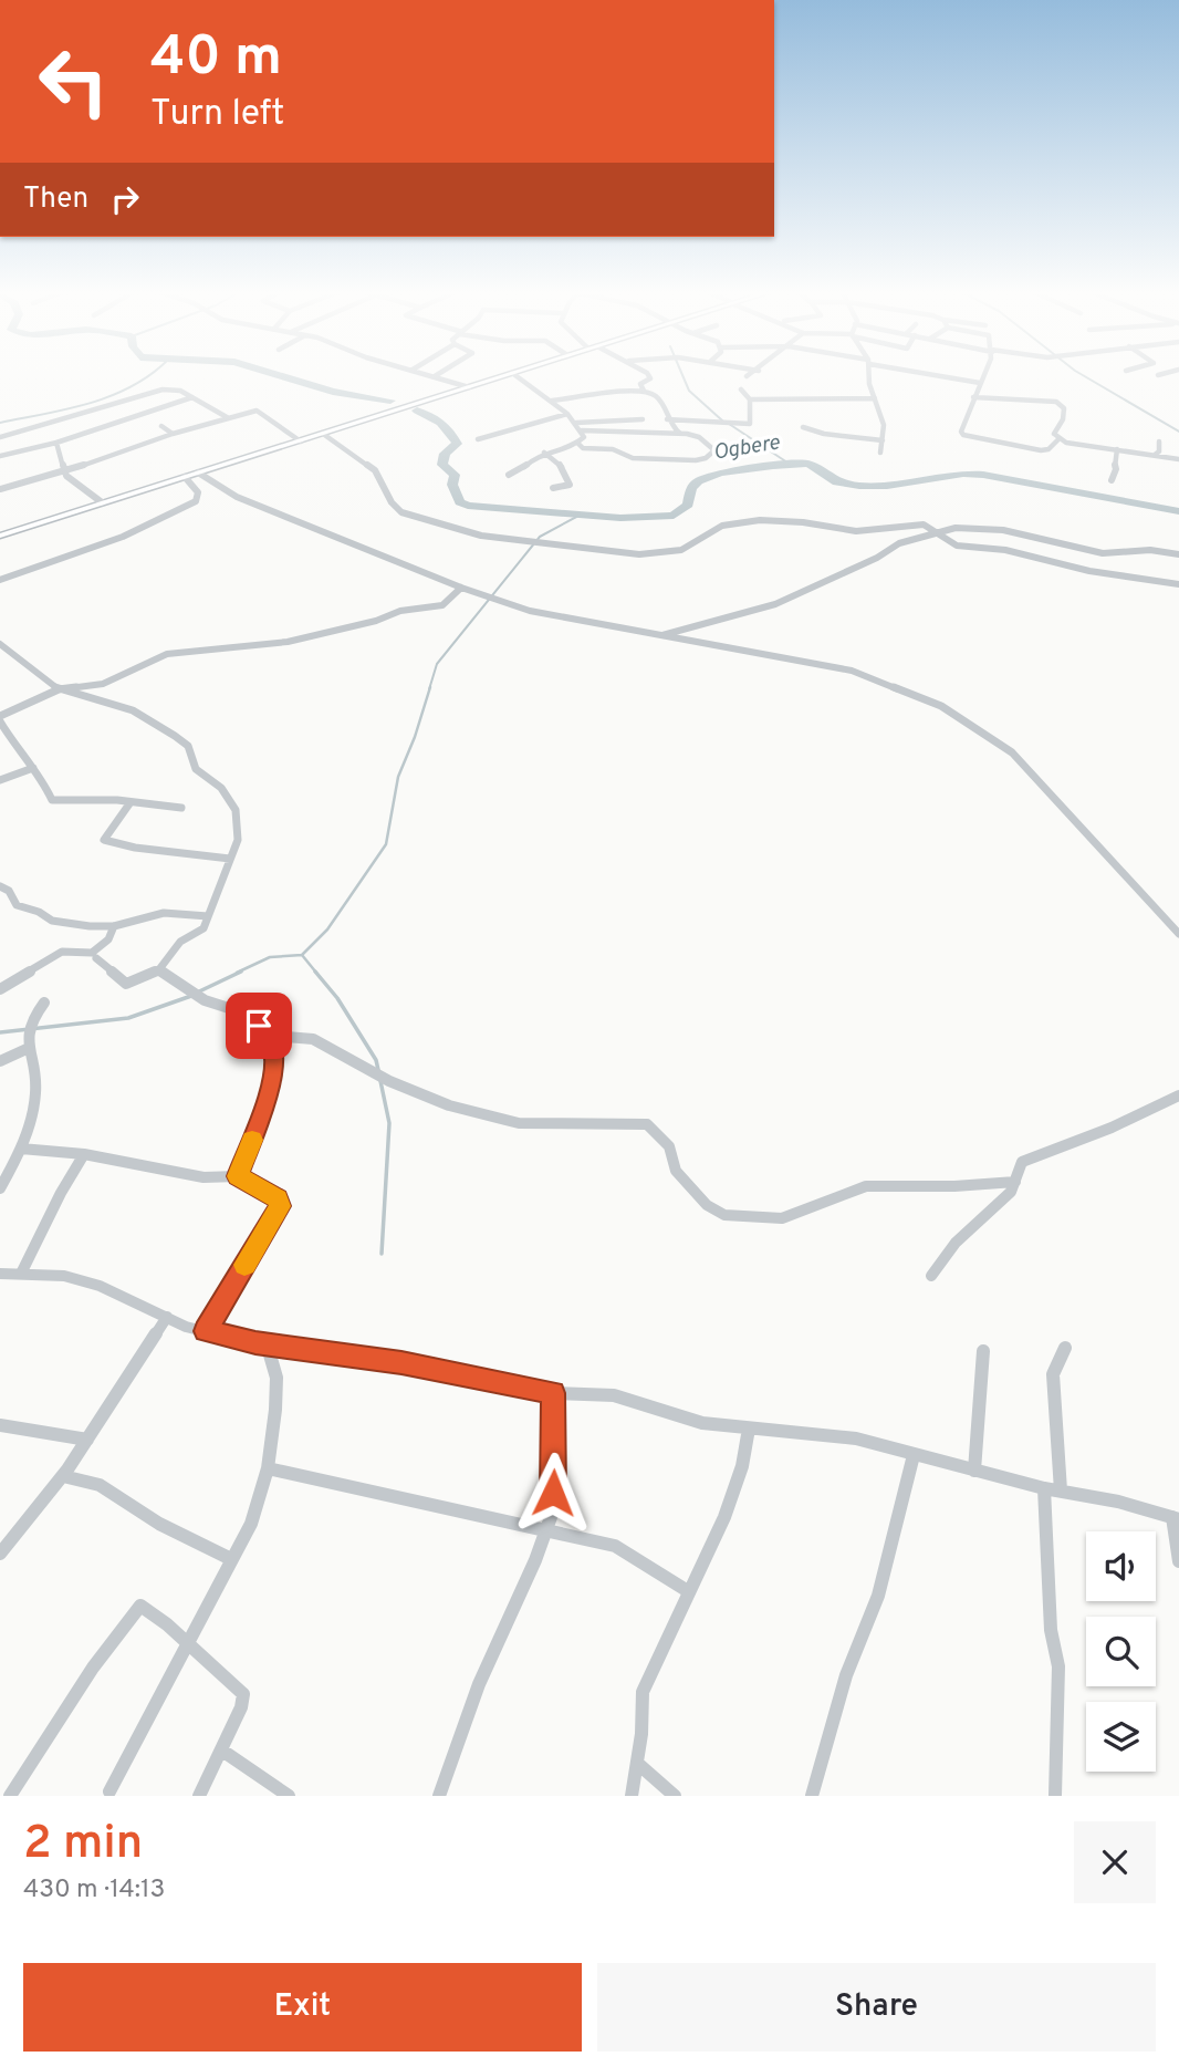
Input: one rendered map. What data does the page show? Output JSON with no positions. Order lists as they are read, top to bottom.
{
  "water": ["Ogbere"],
  "page": {
    "turn": ["40 m", "Turn left"],
    "then": "Then",
    "heading": ["2 min", "430 m · 14:13"],
    "buttons": ["Exit", "Share"]
  }
}
